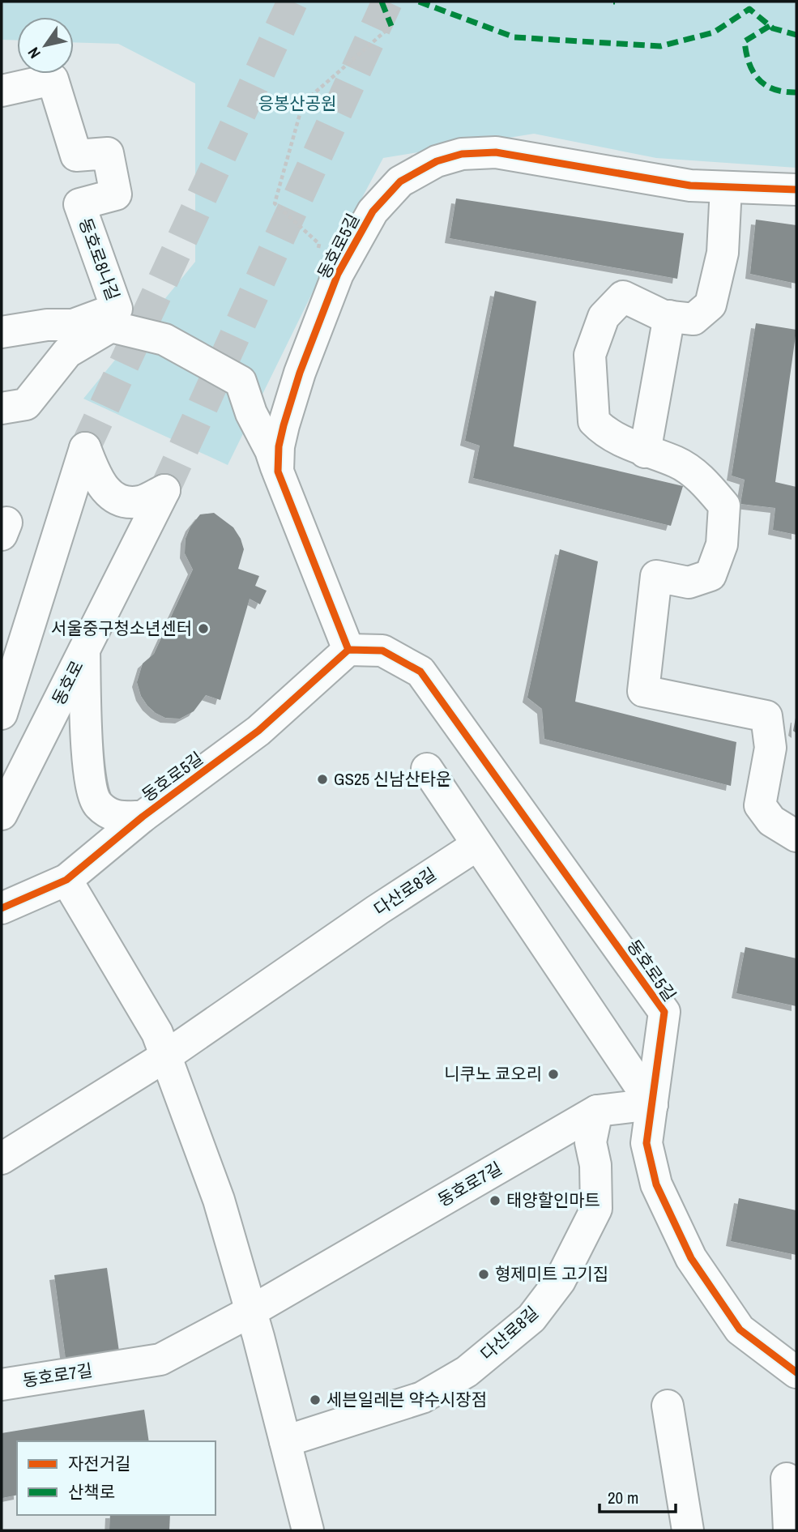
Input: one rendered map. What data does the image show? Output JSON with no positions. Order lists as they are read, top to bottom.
{
  "streets": {
    "street": [
      "동호로5길",
      "동호로8나길",
      "동호로",
      "다산로8길",
      "동호로7길"
    ]
  },
  "crossings": [
    ["동호로5길", "동호로7길"],
    ["다산로8길", "동호로7길"]
  ],
  "parks": ["응봉산공원"],
  "places": [
    "서울중구청소년센터",
    "GS25 신남산타운",
    "니쿠노 쿄오리",
    "태양할인마트",
    "형제미트 고기집",
    "세븐일레븐 약수시장점"
  ],
  "legend": ["자전거길", "산책로"],
  "scale_bar": "20 m",
  "north": "bottom left"
}
